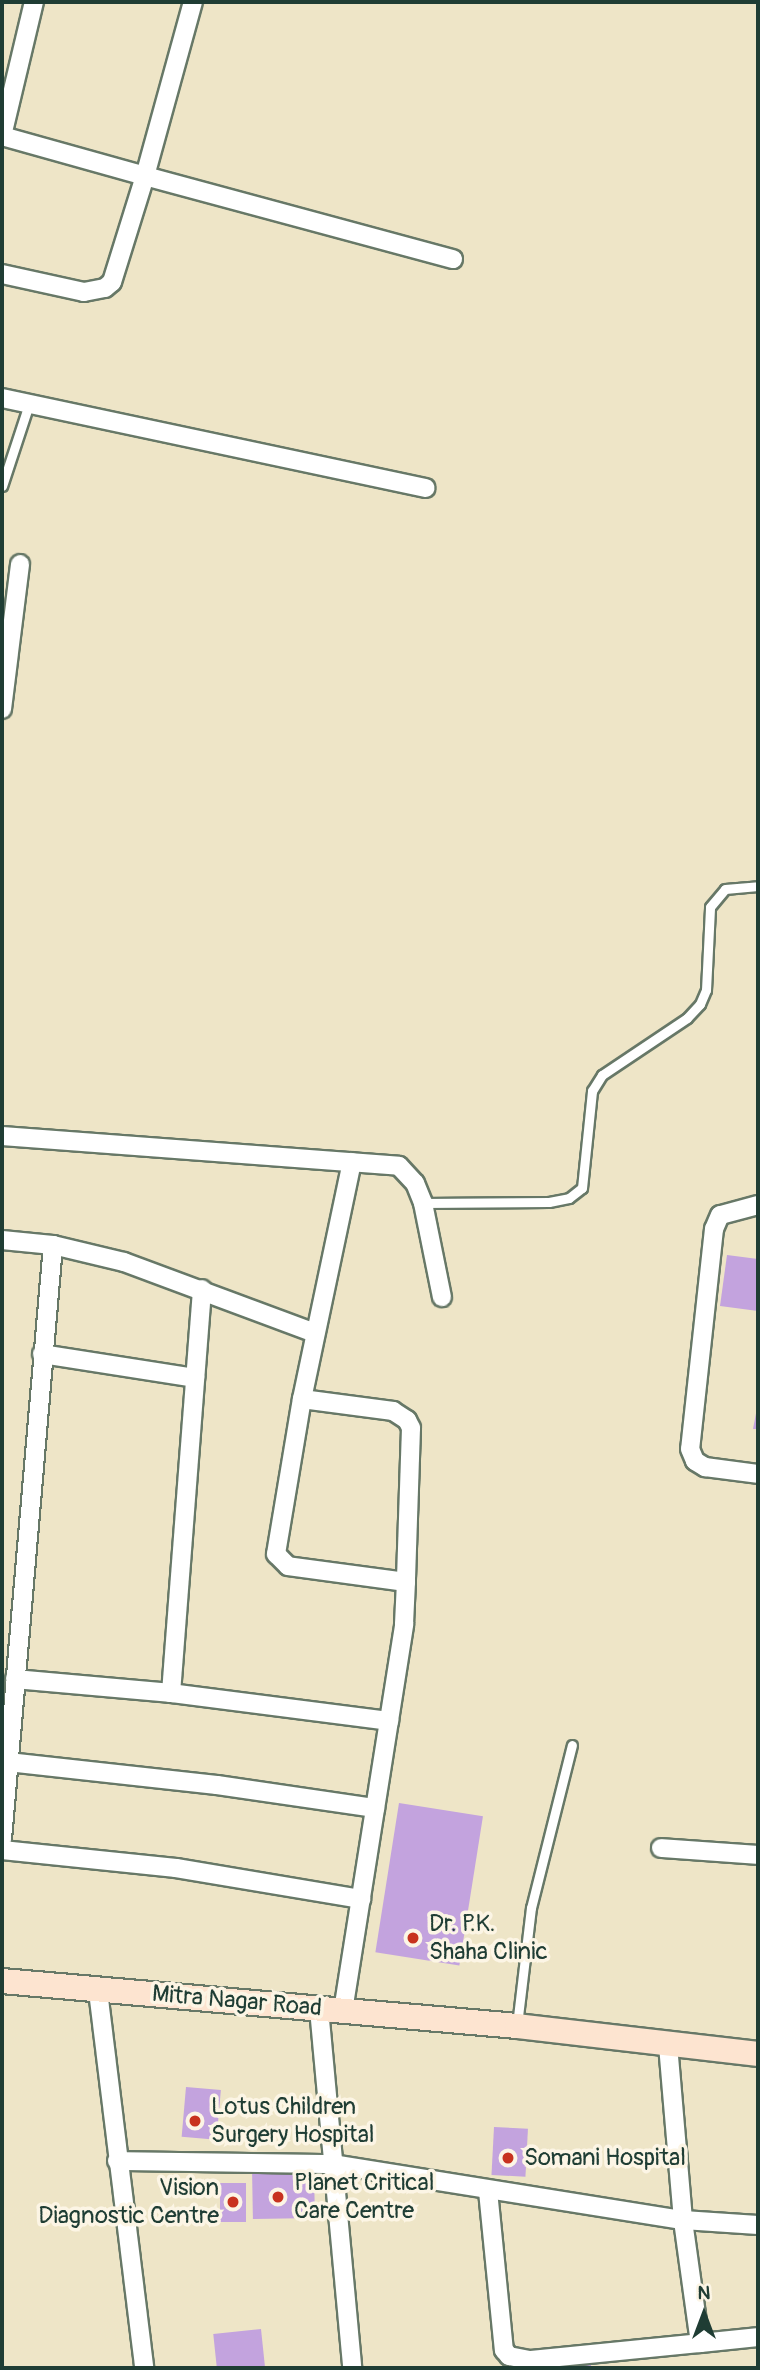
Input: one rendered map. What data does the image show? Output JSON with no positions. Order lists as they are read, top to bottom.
{
  "streets": {
    "street": ["Mitra Nagar Road"]
  },
  "places": [
    "Dr. P.K. Shaha Clinic",
    "Lotus Children Surgery Hospital",
    "Somani Hospital",
    "Planet Critical Care Centre",
    "Vision Diagnostic Centre"
  ],
  "north": "top"
}
